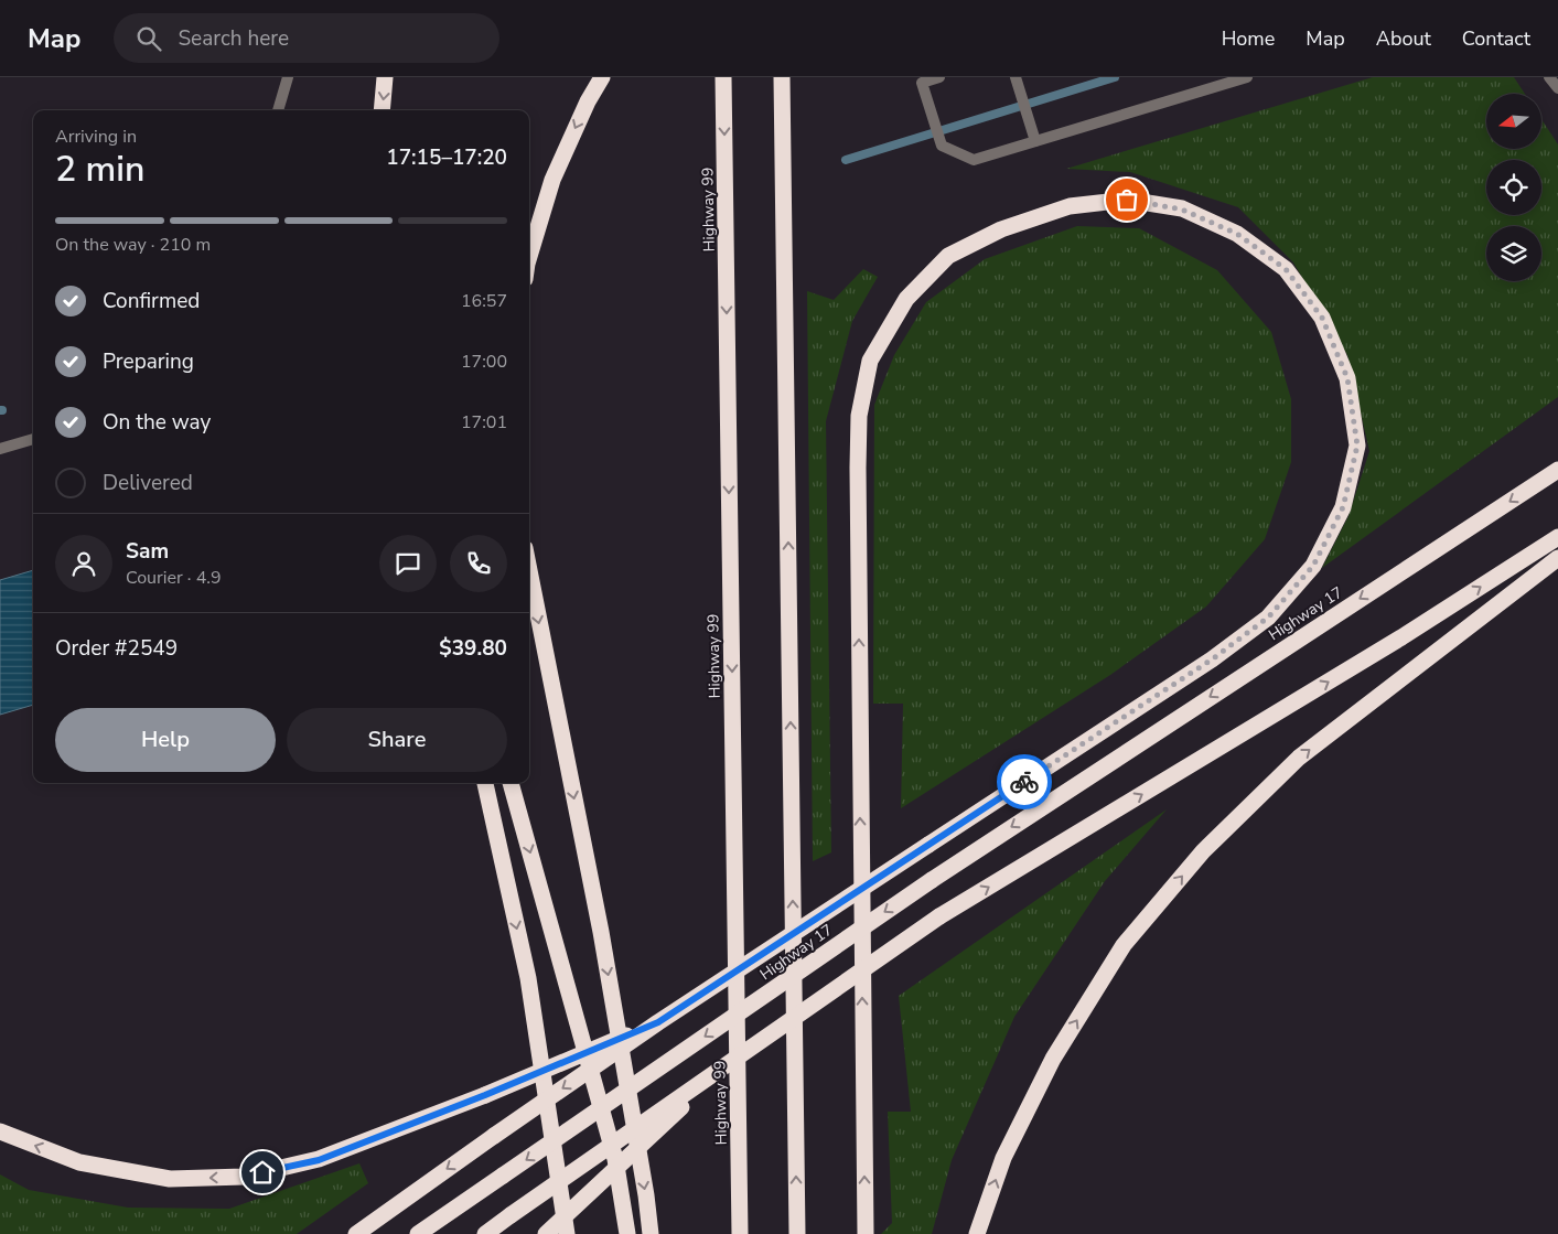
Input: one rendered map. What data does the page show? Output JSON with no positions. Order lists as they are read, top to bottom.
{
  "streets": {
    "highway": ["Highway 99", "Highway 17"]
  },
  "north": "left",
  "page": {
    "header": "Map",
    "search": "Search here",
    "nav": [
      "Home",
      "Map",
      "About",
      "Contact"
    ],
    "heading": ["2 min", "Arriving in", "17:15–17:20"],
    "panel": [
      "Sam",
      "Courier · 4.9",
      "Order #2549",
      "$39.80"
    ],
    "bar": "On the way · 210 m",
    "list": [
      ["Confirmed", "16:57"],
      ["Preparing", "17:00"],
      ["On the way", "17:01"],
      "Delivered"
    ],
    "buttons": ["Help", "Share"]
  }
}
